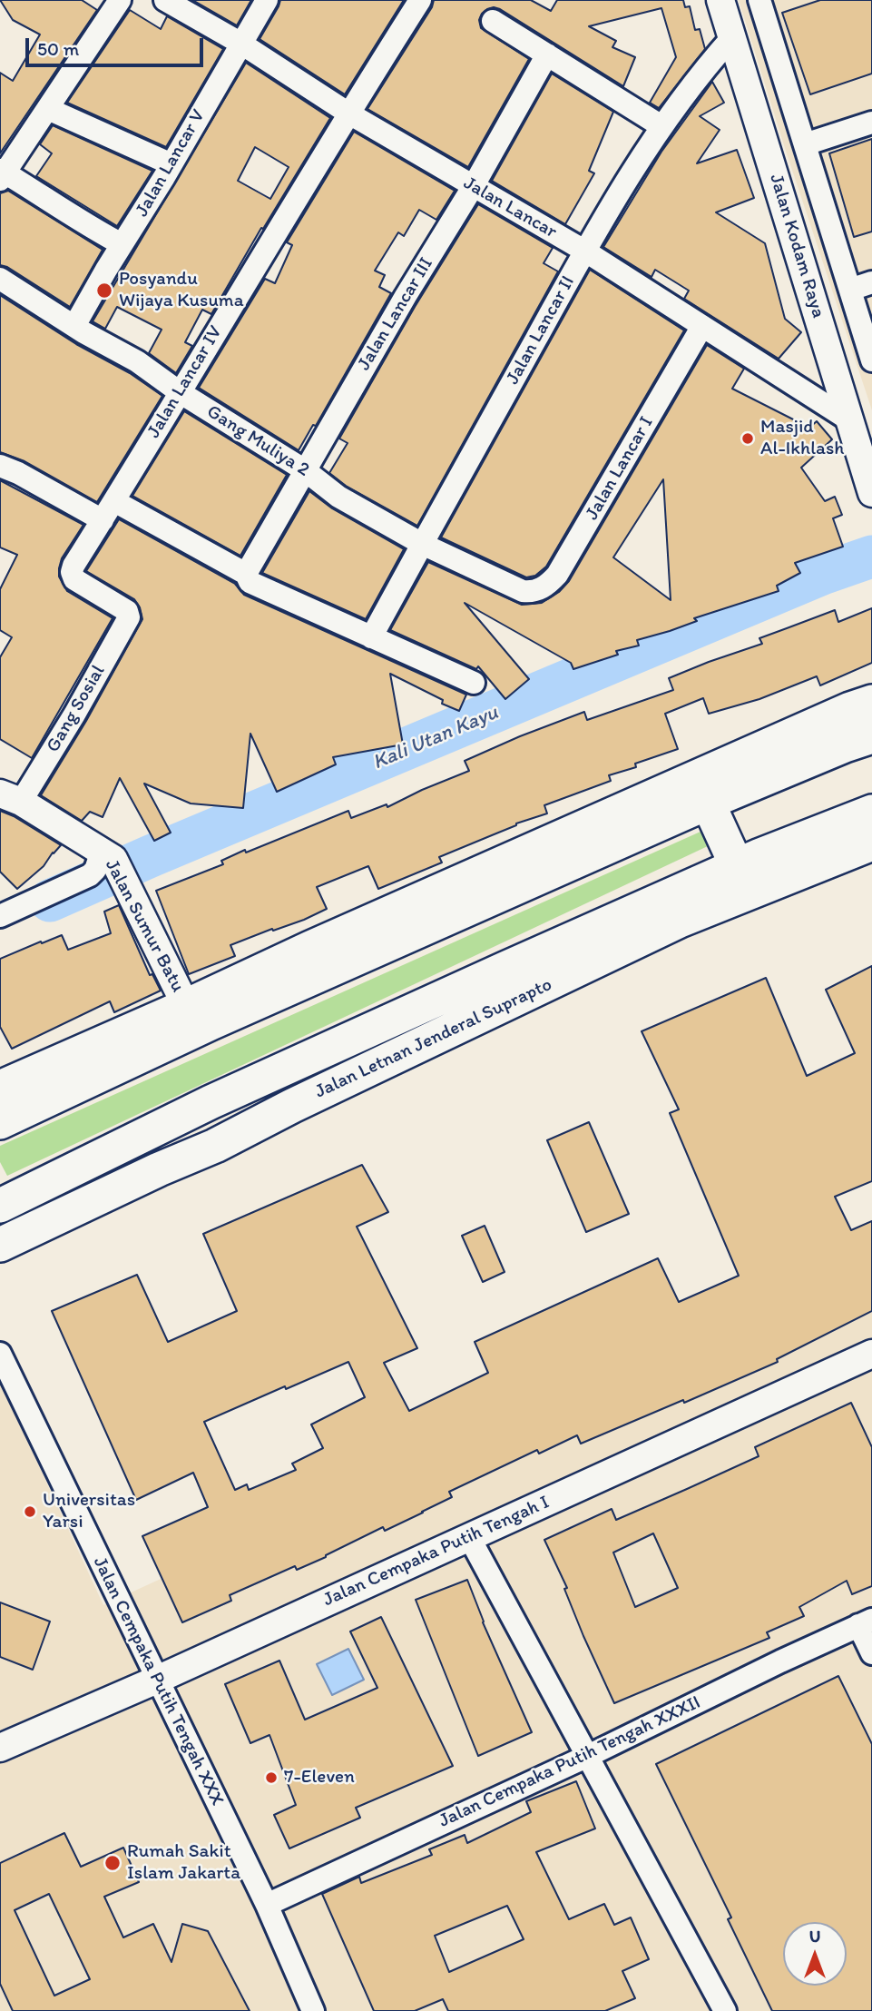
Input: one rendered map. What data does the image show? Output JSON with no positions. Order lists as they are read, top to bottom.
{
  "streets": {
    "main road": ["Jalan Letnan Jenderal Suprapto"],
    "street": [
      "Jalan Lancar V",
      "Jalan Lancar",
      "Jalan Kodam Raya",
      "Jalan Lancar III",
      "Jalan Lancar II",
      "Jalan Lancar IV",
      "Gang Muliya 2",
      "Jalan Lancar I",
      "Gang Sosial",
      "Jalan Sumur Batu",
      "Jalan Cempaka Putih Tengah I",
      "Jalan Cempaka Putih Tengah XXX",
      "Jalan Cempaka Putih Tengah XXXII"
    ]
  },
  "crossings": [
    ["Jalan Lancar V", "Jalan Lancar"],
    ["Jalan Lancar V", "Gang Muliya 2"],
    ["Jalan Lancar", "Jalan Kodam Raya"],
    ["Jalan Lancar", "Jalan Lancar III"],
    ["Jalan Lancar", "Jalan Lancar II"],
    ["Jalan Lancar", "Jalan Lancar IV"],
    ["Jalan Lancar", "Jalan Lancar I"],
    ["Jalan Kodam Raya", "Jalan Lancar II"],
    ["Jalan Lancar III", "Gang Muliya 2"],
    ["Jalan Lancar II", "Gang Muliya 2"],
    ["Jalan Lancar IV", "Gang Muliya 2"],
    ["Jalan Lancar IV", "Gang Sosial"],
    ["Gang Muliya 2", "Jalan Lancar I"],
    ["Gang Sosial", "Jalan Sumur Batu"],
    ["Jalan Cempaka Putih Tengah I", "Jalan Cempaka Putih Tengah XXX"],
    ["Jalan Cempaka Putih Tengah XXX", "Jalan Cempaka Putih Tengah XXXII"]
  ],
  "water": ["Kali Utan Kayu"],
  "places": [
    "Posyandu Wijaya Kusuma",
    "Masjid Al-Ikhlash",
    "Universitas Yarsi",
    "7-Eleven",
    "Rumah Sakit Islam Jakarta"
  ],
  "scale_bar": "50 m",
  "north": "top"
}
